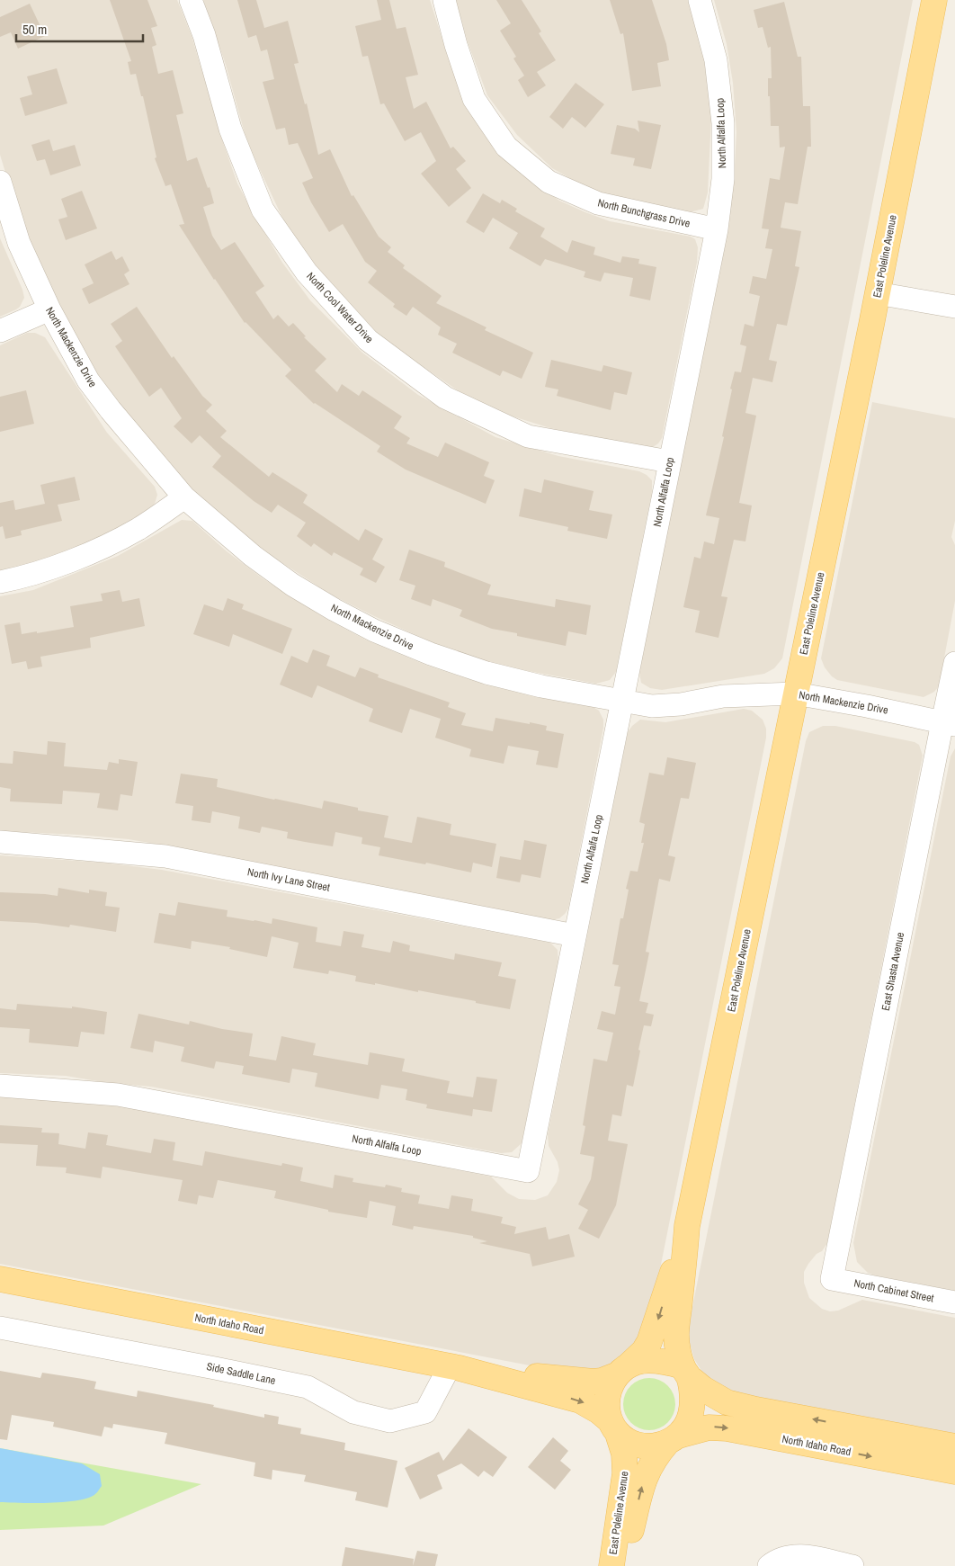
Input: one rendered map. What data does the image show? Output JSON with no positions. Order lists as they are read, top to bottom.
{
  "streets": {
    "main road": ["East Poleline Avenue", "North Idaho Road"],
    "street": [
      "North Alfalfa Loop",
      "North Bunchgrass Drive",
      "North Cool Water Drive",
      "North Mackenzie Drive",
      "North Ivy Lane Street",
      "East Shasta Avenue",
      "North Cabinet Street",
      "Side Saddle Lane"
    ]
  },
  "crossings": [
    ["North Alfalfa Loop", "North Bunchgrass Drive"],
    ["North Alfalfa Loop", "North Cool Water Drive"],
    ["North Alfalfa Loop", "North Mackenzie Drive"],
    ["North Alfalfa Loop", "North Ivy Lane Street"],
    ["East Poleline Avenue", "North Mackenzie Drive"],
    ["East Poleline Avenue", "North Idaho Road"],
    ["North Mackenzie Drive", "East Shasta Avenue"],
    ["East Shasta Avenue", "North Cabinet Street"],
    ["North Idaho Road", "Side Saddle Lane"]
  ],
  "scale_bar": "50 m"
}
